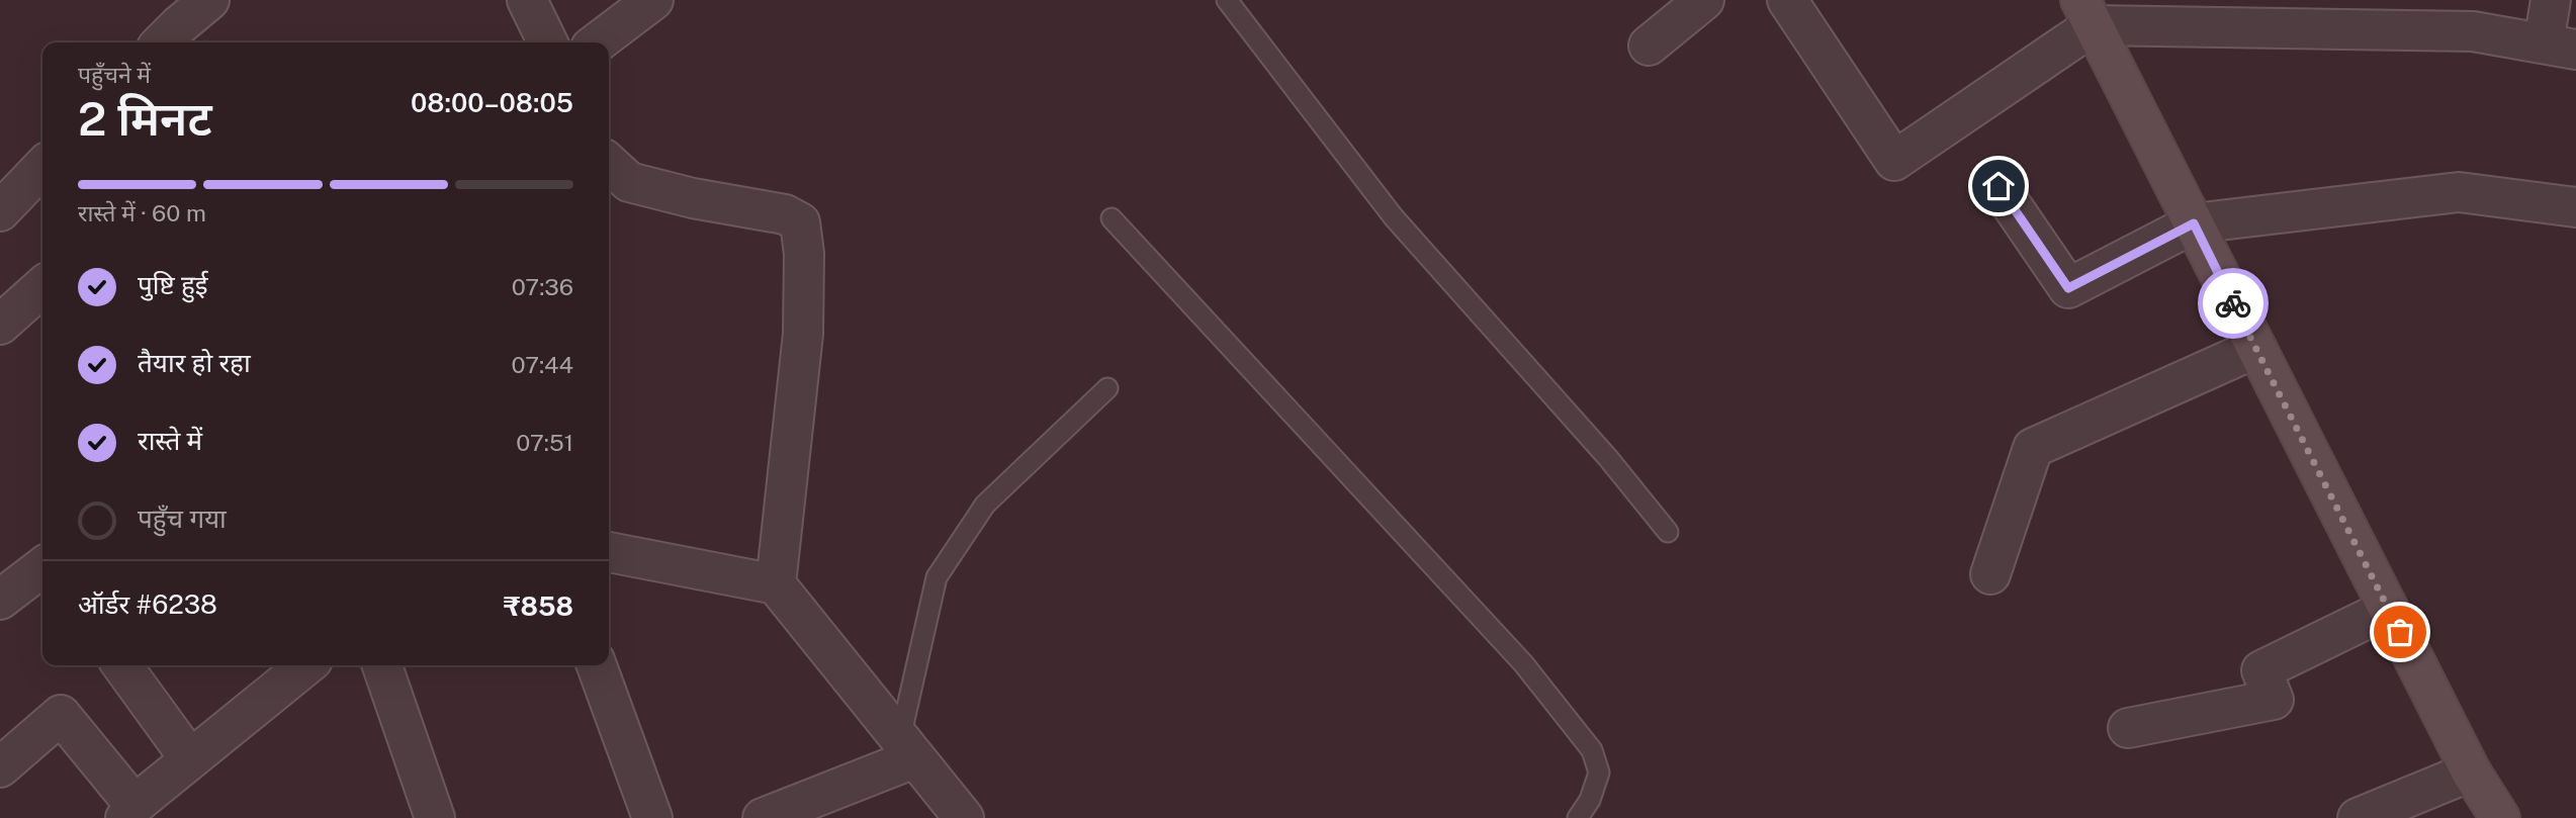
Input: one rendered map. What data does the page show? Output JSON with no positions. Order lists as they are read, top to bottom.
{
  "page": {
    "heading": ["2 मिनट", "पहुँचने में", "08:00–08:05"],
    "panel": ["ऑर्डर #6238", "₹858"],
    "bar": "रास्ते में · 60 m",
    "list": [
      ["पुष्टि हुई", "07:36"],
      ["तैयार हो रहा", "07:44"],
      ["रास्ते में", "07:51"],
      "पहुँच गया"
    ]
  }
}
